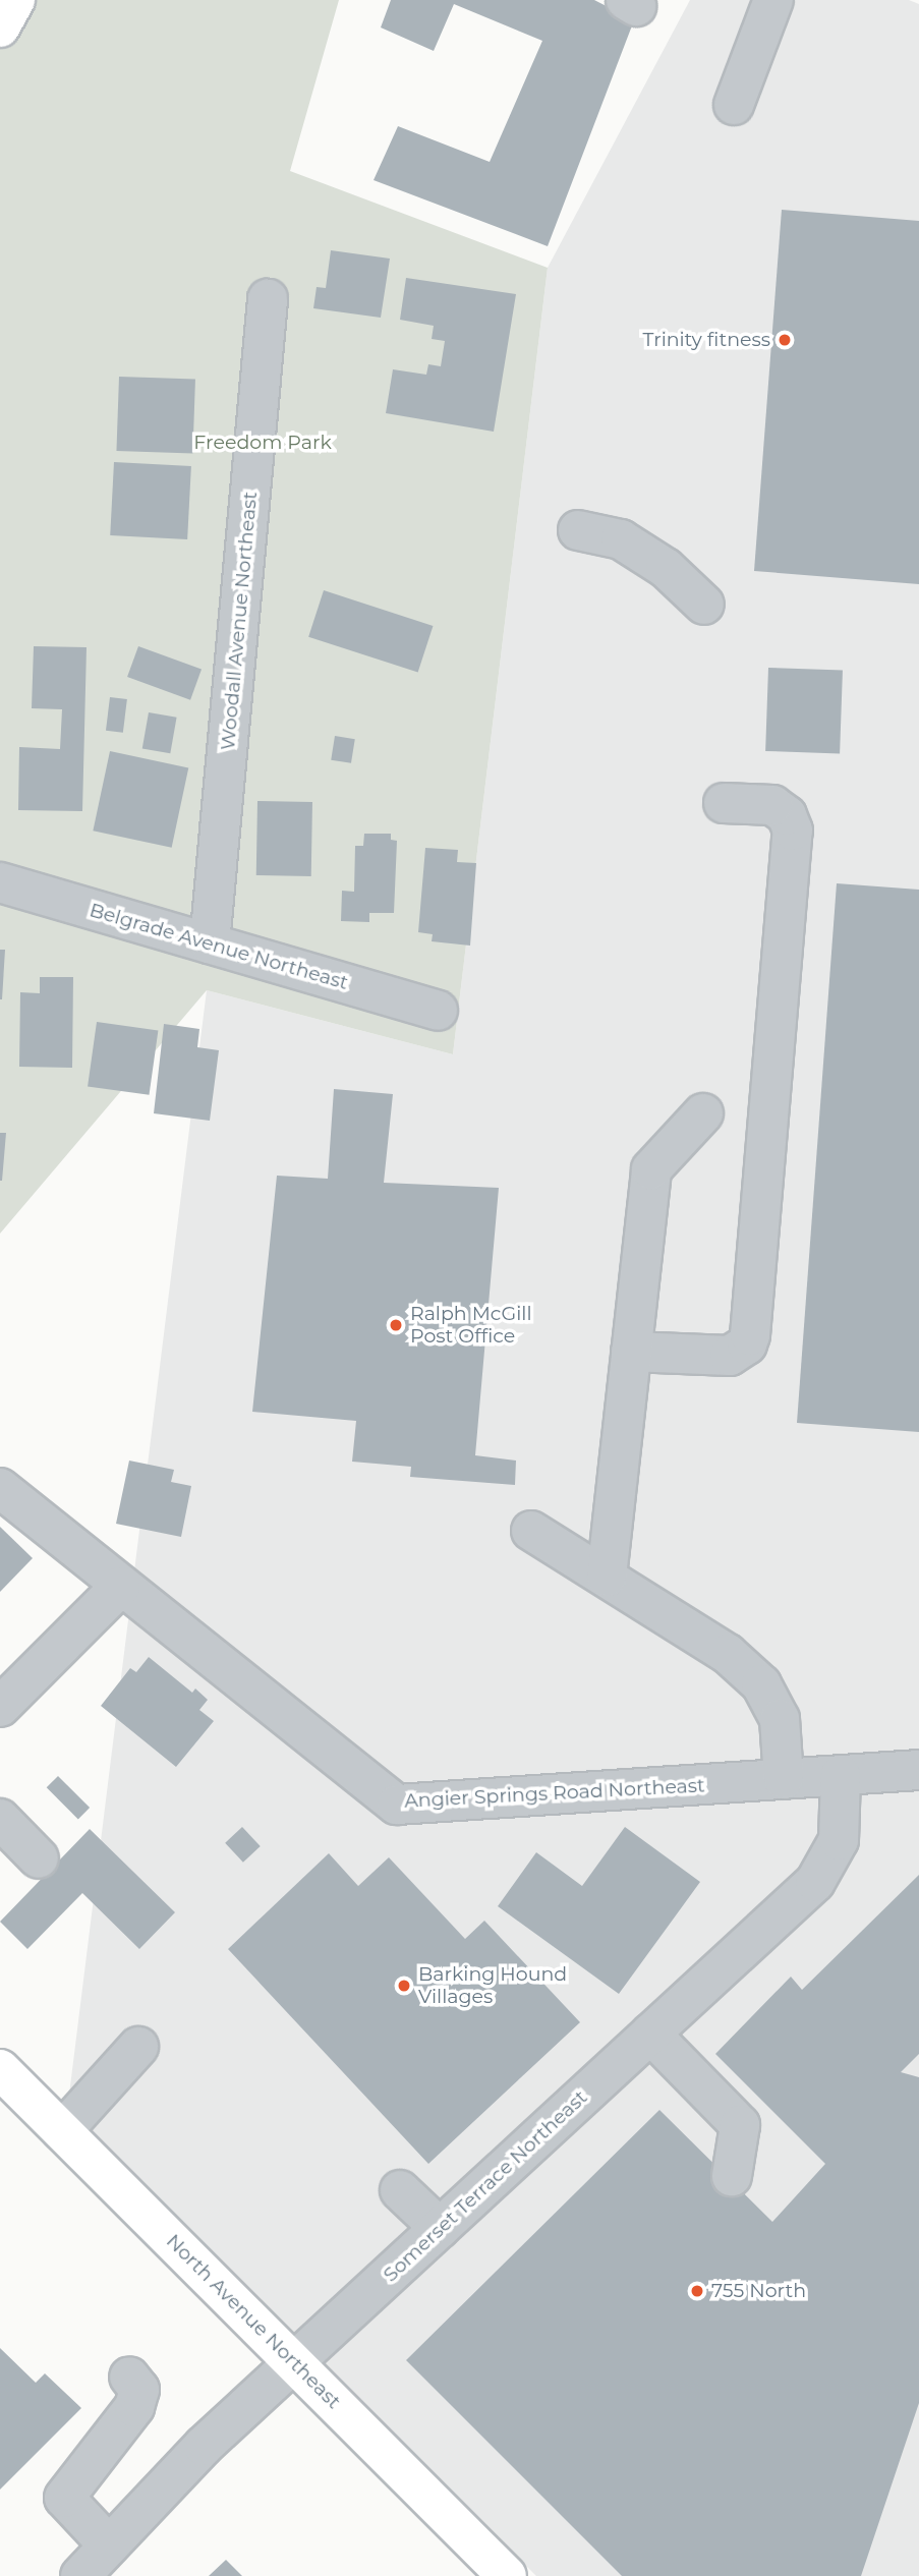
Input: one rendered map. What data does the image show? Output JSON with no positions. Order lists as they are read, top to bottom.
{
  "streets": {
    "main road": ["North Avenue Northeast"],
    "street": [
      "Woodall Avenue Northeast",
      "Belgrade Avenue Northeast",
      "Angier Springs Road Northeast",
      "Somerset Terrace Northeast"
    ]
  },
  "crossings": [
    ["Woodall Avenue Northeast", "Belgrade Avenue Northeast"],
    ["Angier Springs Road Northeast", "Somerset Terrace Northeast"],
    ["Somerset Terrace Northeast", "North Avenue Northeast"]
  ],
  "parks": ["Freedom Park"],
  "places": [
    "Trinity fitness",
    "Ralph McGill Post Office",
    "Barking Hound Villages",
    "755 North"
  ]
}
